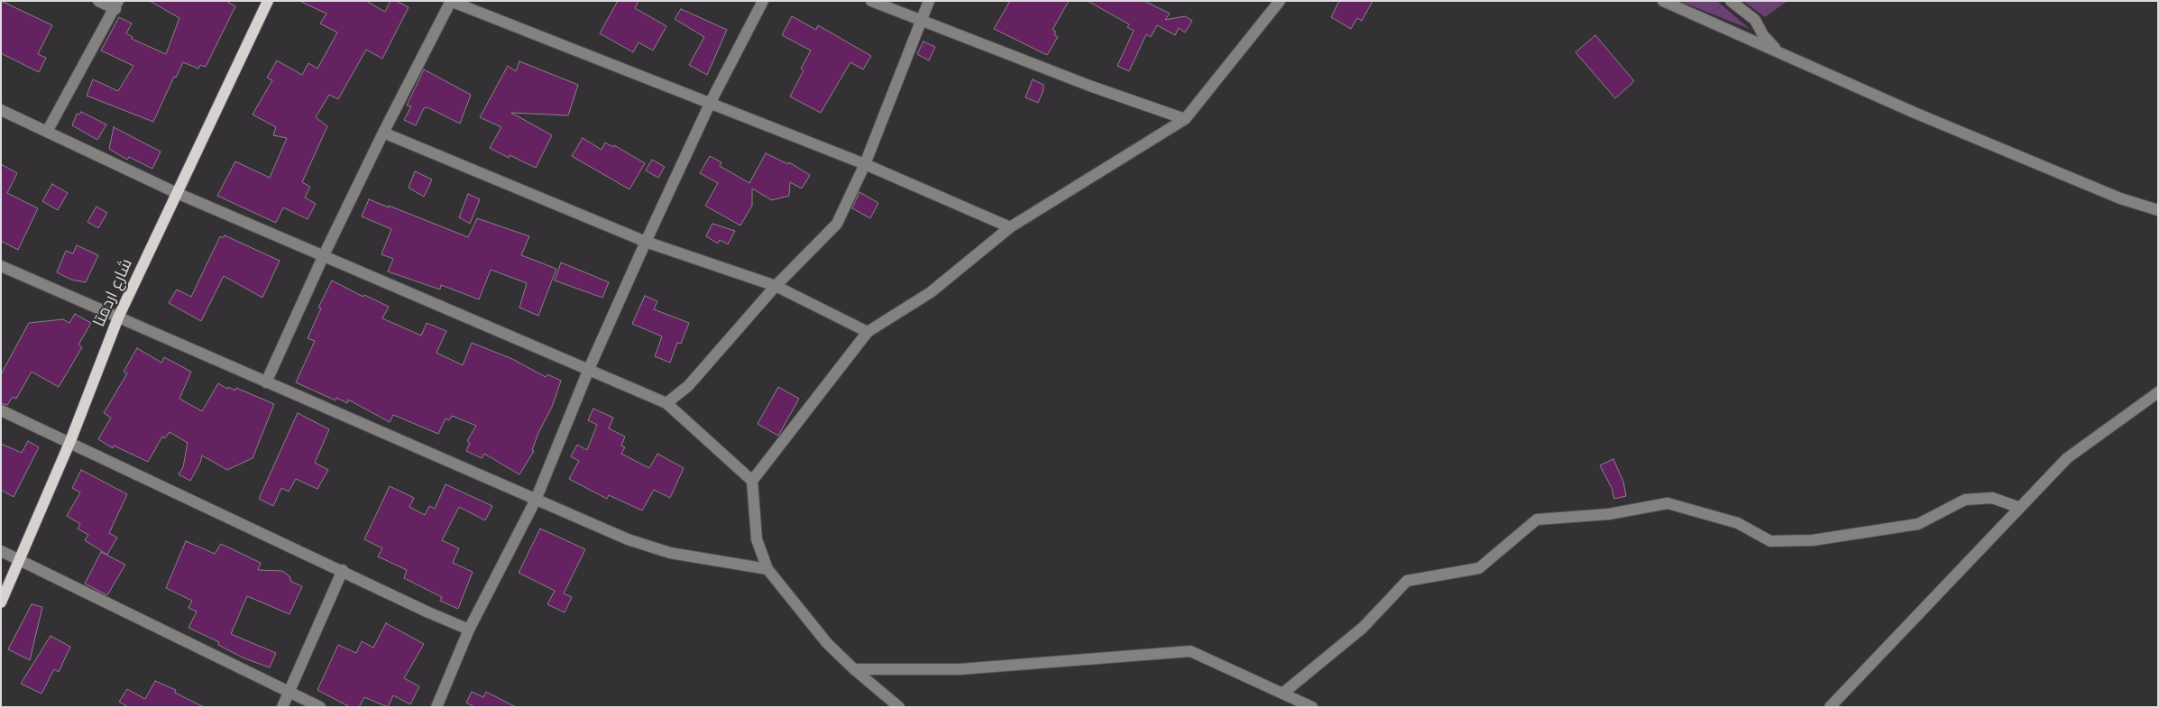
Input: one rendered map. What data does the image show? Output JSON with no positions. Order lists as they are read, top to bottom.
{
  "streets": {
    "main road": ["شارع اردمتا"]
  }
}
